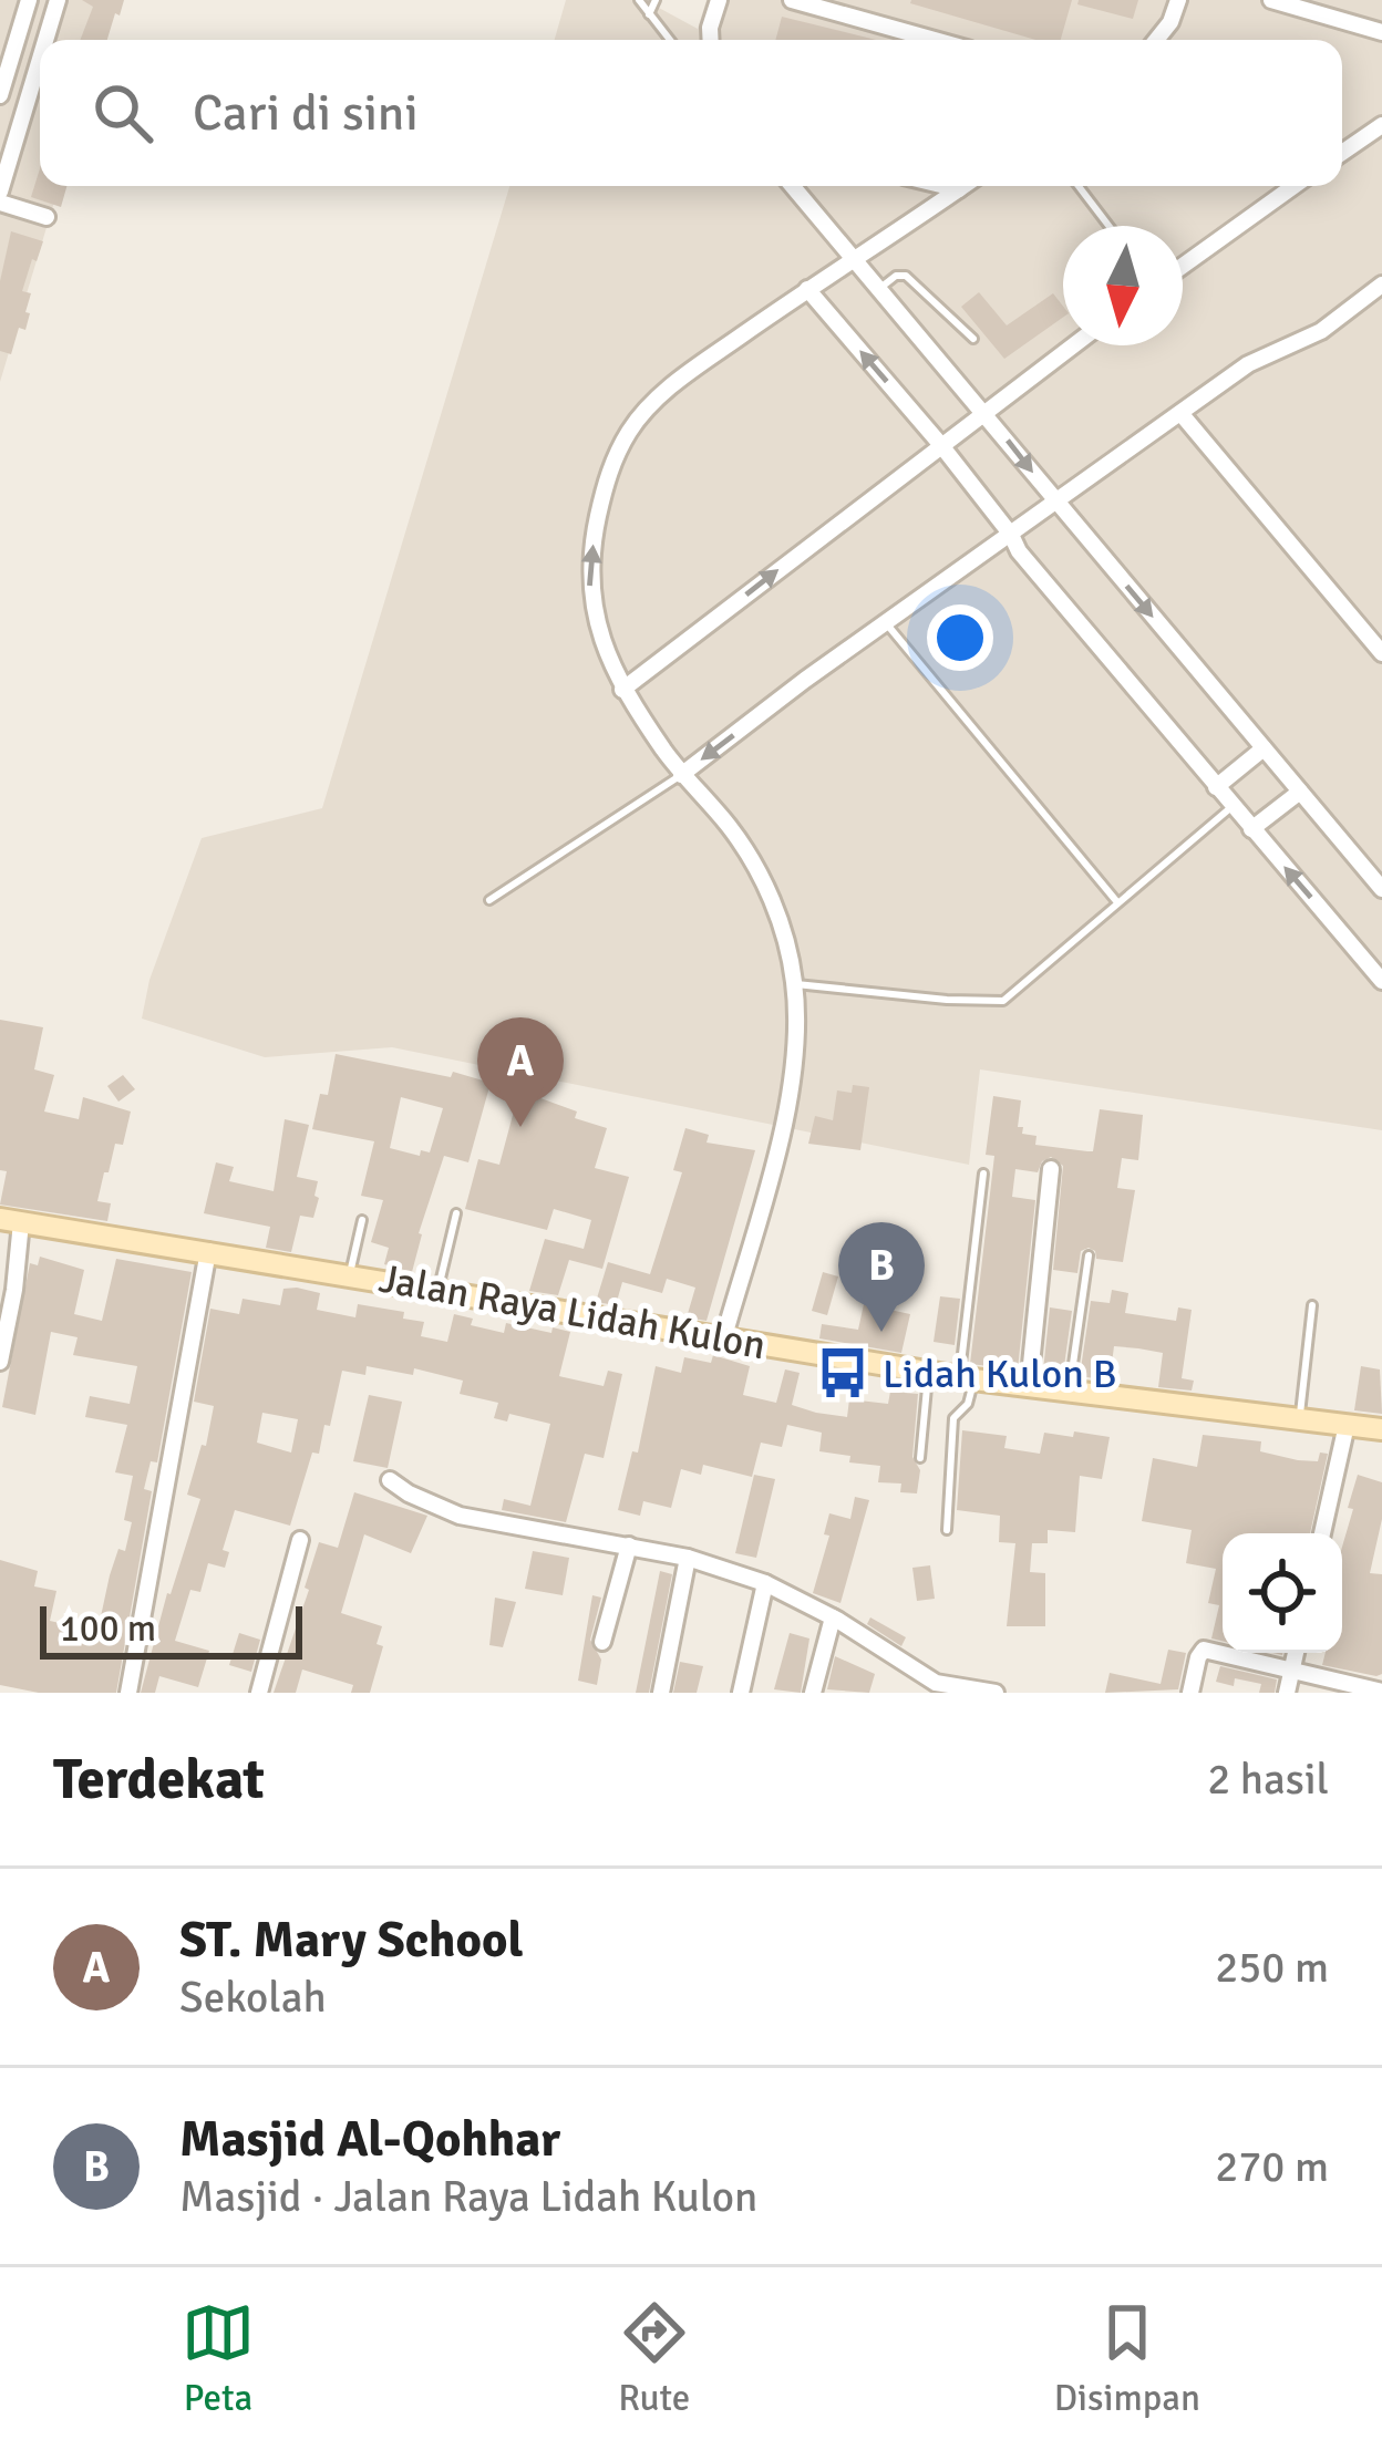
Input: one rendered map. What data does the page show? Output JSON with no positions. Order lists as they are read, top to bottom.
{
  "streets": {
    "main road": ["Jalan Raya Lidah Kulon"]
  },
  "places": {
    "bus stop": ["Lidah Kulon B"]
  },
  "scale_bar": "100 m",
  "north": "bottom",
  "page": {
    "search": "Cari di sini",
    "pins": ["A", "B"],
    "scale": "100 m",
    "heading": ["Terdekat", "2 hasil"],
    "list": [
      {
        "mark": "A",
        "name": "ST. Mary School",
        "note": "Sekolah",
        "value": "250 m"
      },
      {
        "mark": "B",
        "name": "Masjid Al-Qohhar",
        "note": "Masjid · Jalan Raya Lidah Kulon",
        "value": "270 m"
      }
    ],
    "nav": ["Peta", "Rute", "Disimpan"]
  }
}
